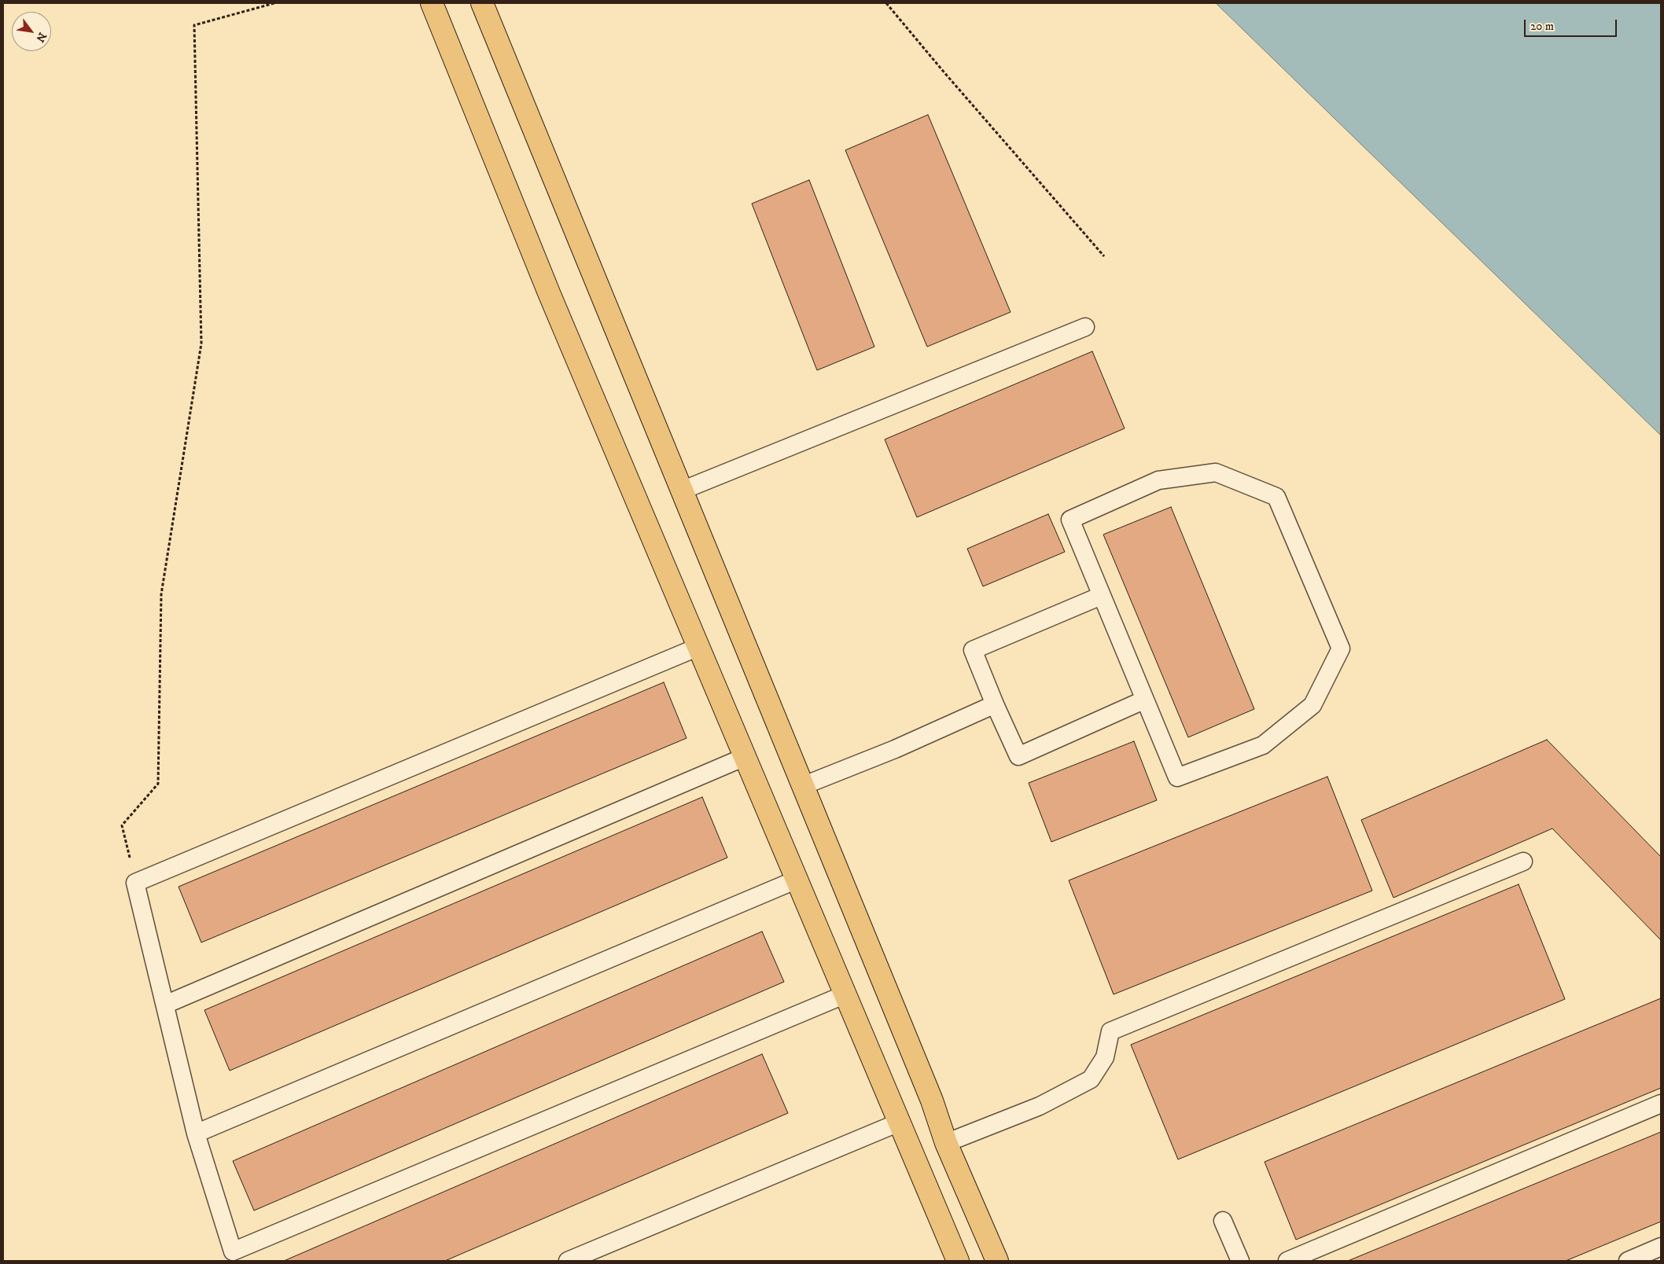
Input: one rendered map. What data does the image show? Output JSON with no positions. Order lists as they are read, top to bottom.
{
  "scale_bar": "20 m",
  "north": "bottom right"
}
